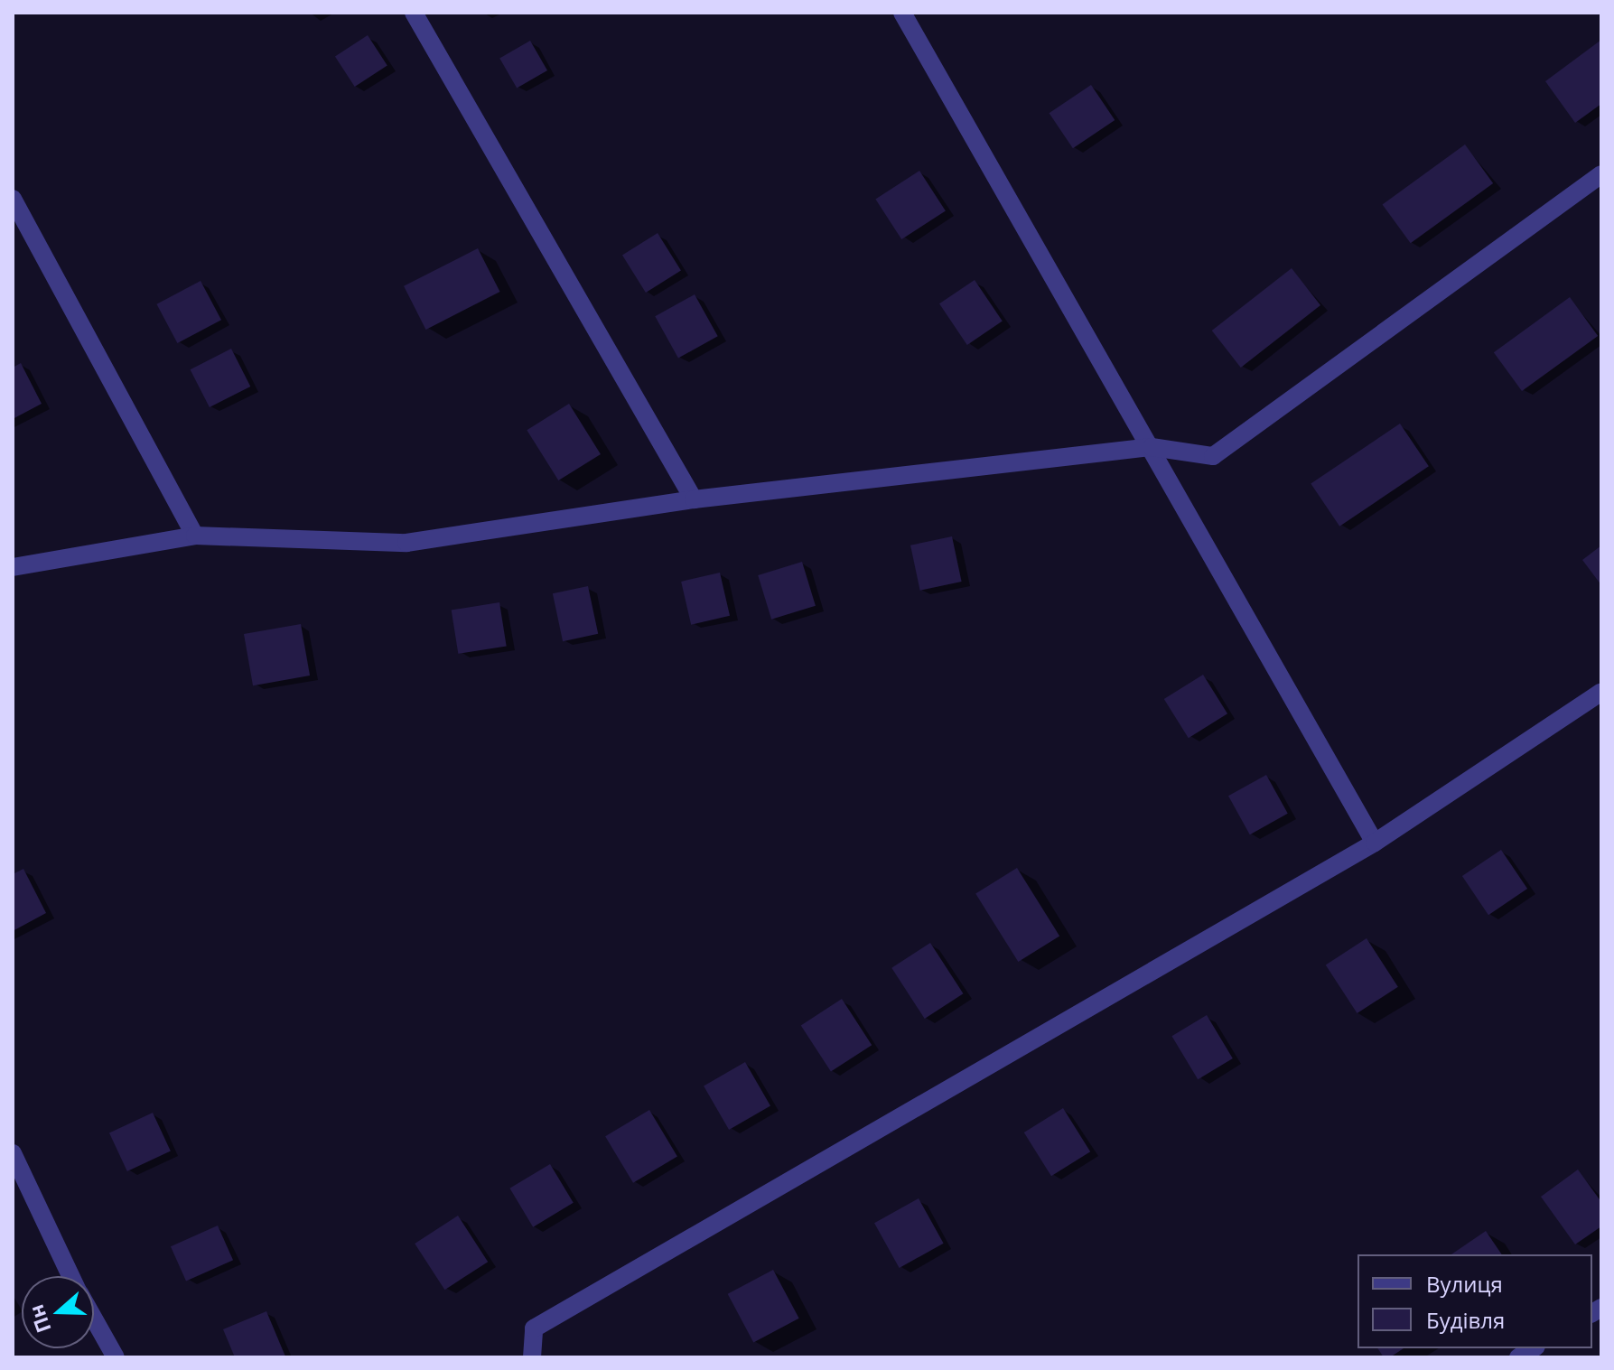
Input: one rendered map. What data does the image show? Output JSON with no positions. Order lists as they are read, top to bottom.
{
  "legend": ["Вулиця", "Будівля"],
  "north": "left"
}
